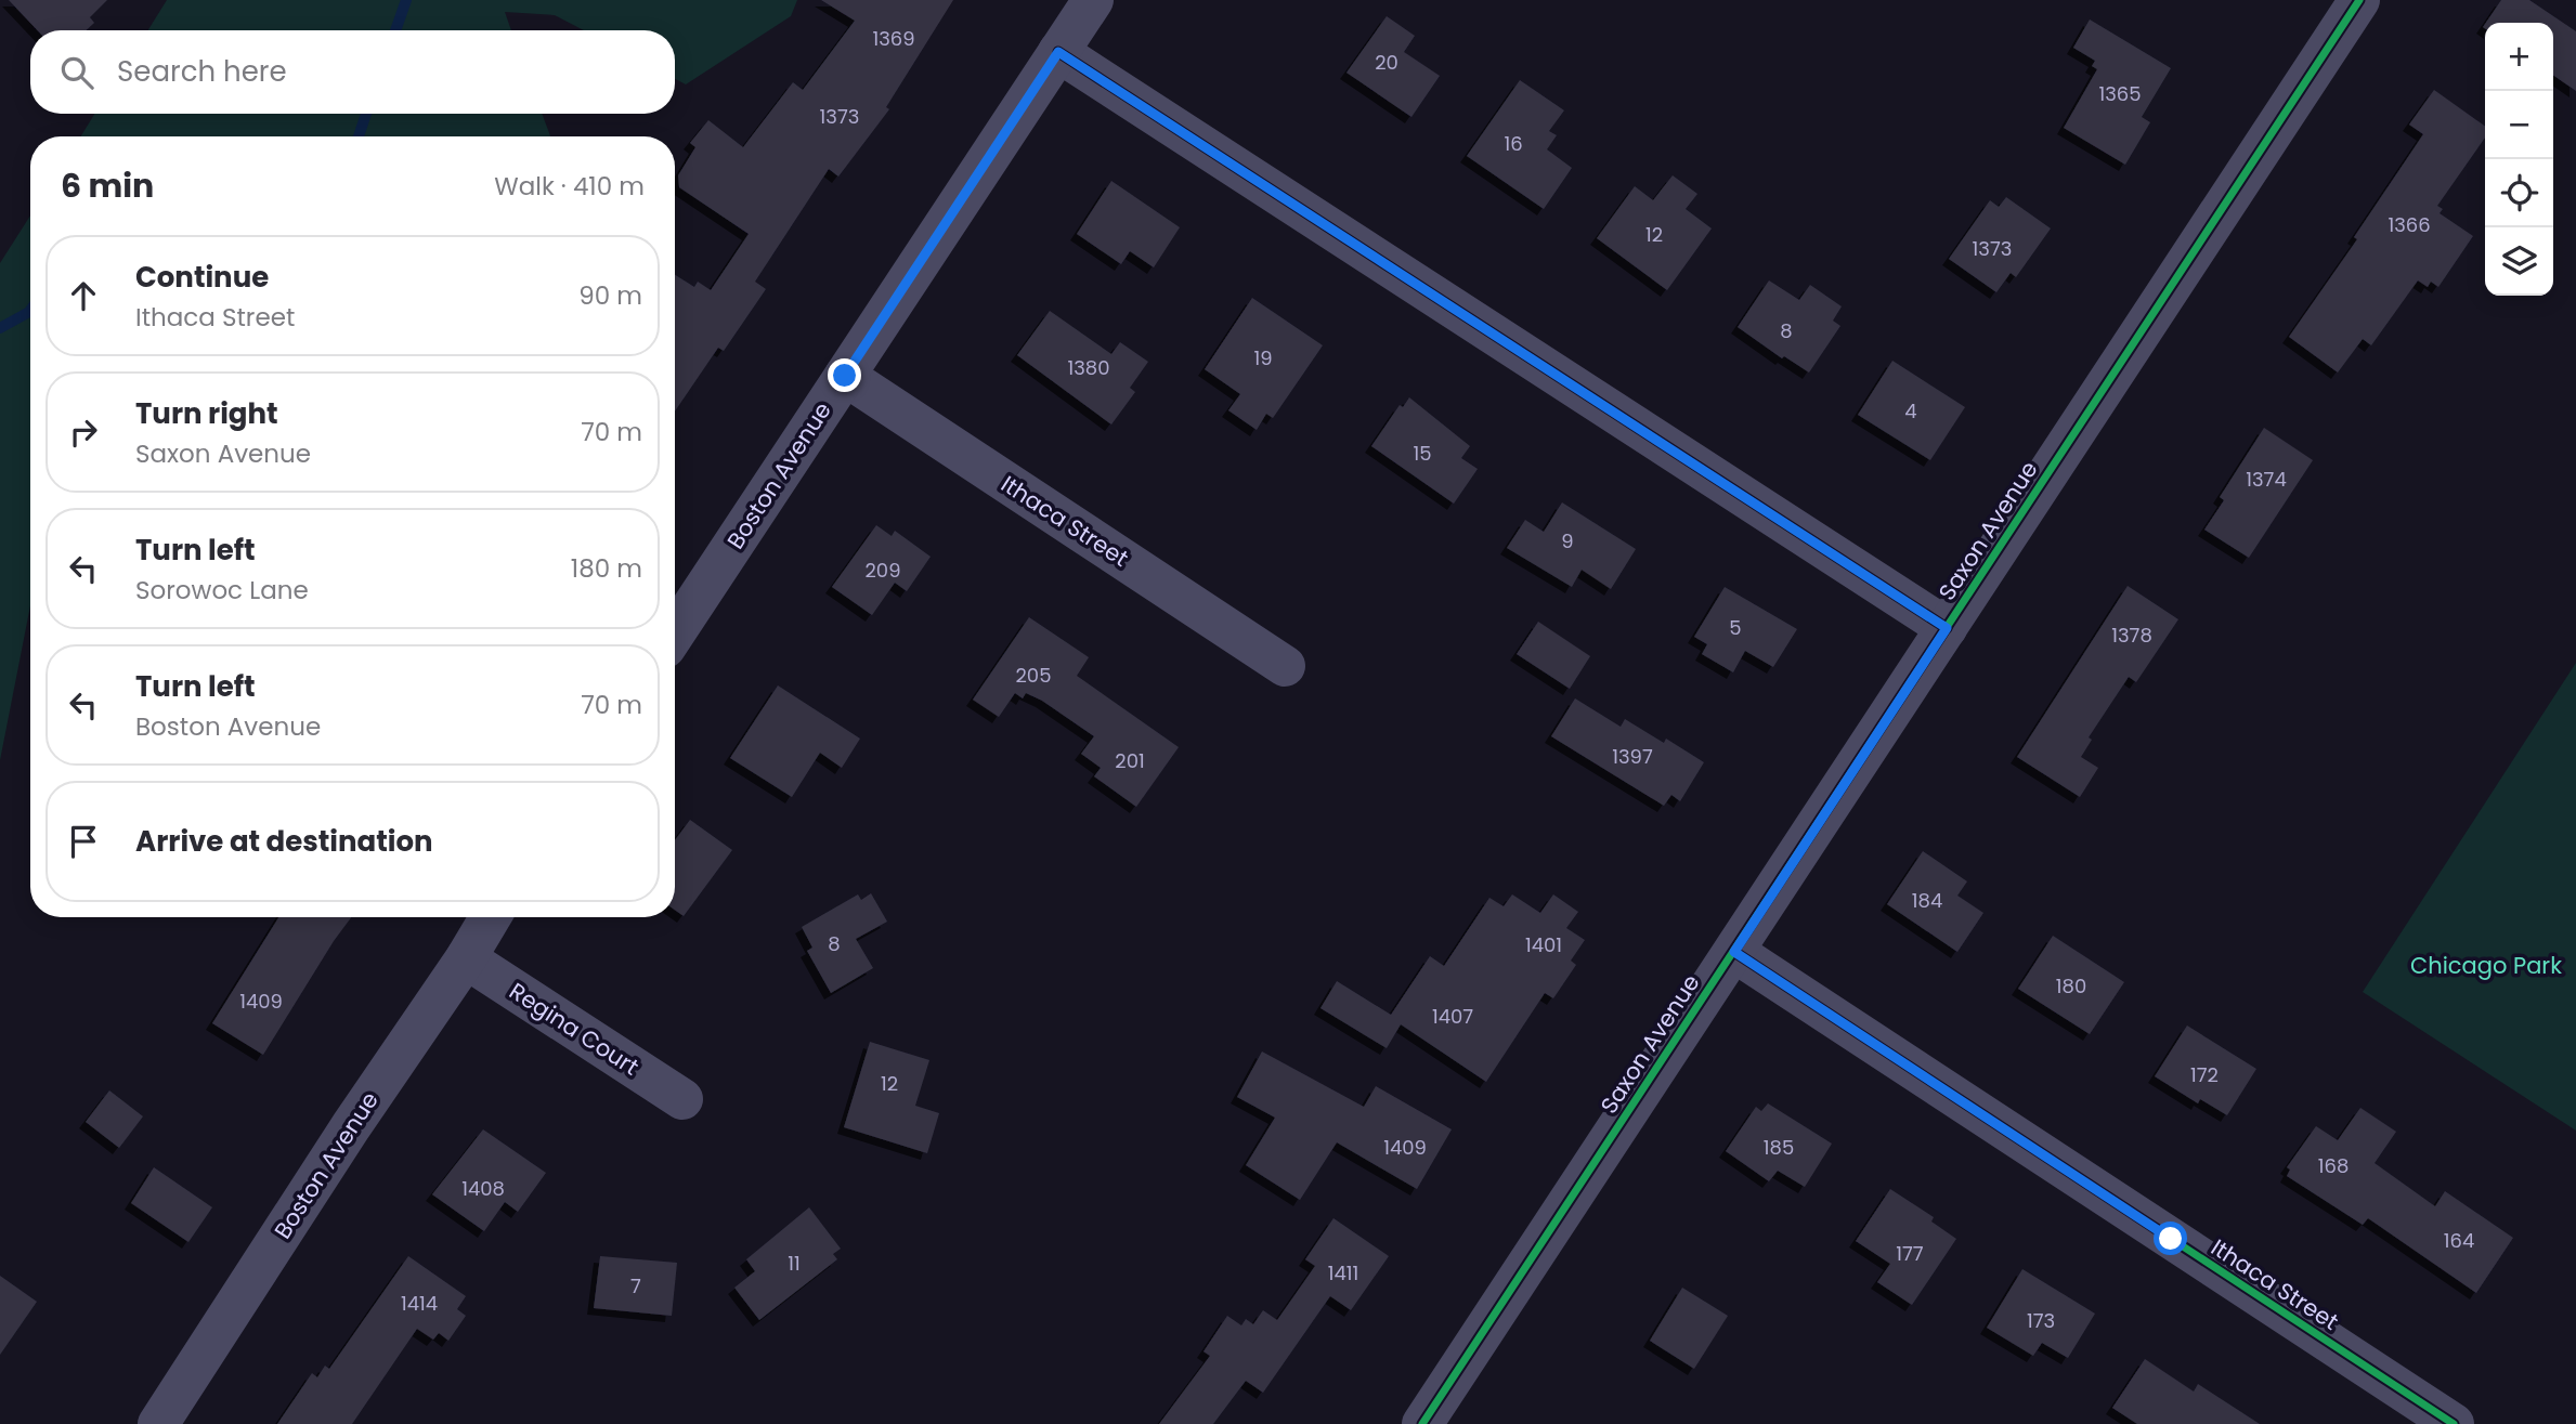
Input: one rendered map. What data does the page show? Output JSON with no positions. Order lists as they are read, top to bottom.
{
  "streets": {
    "street": [
      "Boston Avenue",
      "Ithaca Street",
      "Saxon Avenue",
      "Regina Court"
    ]
  },
  "crossings": [
    ["Boston Avenue", "Ithaca Street"],
    ["Boston Avenue", "Regina Court"],
    ["Ithaca Street", "Saxon Avenue"]
  ],
  "parks": ["Chicago Park"],
  "house_numbers": [
    "1369",
    "20",
    "1365",
    "1373",
    "16",
    "1366",
    "12",
    "1373",
    "8",
    "19",
    "1380",
    "4",
    "15",
    "1374",
    "9",
    "209",
    "5",
    "1378",
    "205",
    "1397",
    "201",
    "184",
    "8",
    "1401",
    "180",
    "1409",
    "1407",
    "172",
    "12",
    "1409",
    "185",
    "168",
    "1408",
    "164",
    "177",
    "11",
    "1411",
    "7",
    "1414",
    "173"
  ],
  "page": {
    "map_buttons": ["+", "−"],
    "search": "Search here",
    "heading": ["6 min", "Walk · 410 m"],
    "list": [
      ["Continue", "Ithaca Street", "90 m"],
      ["Turn right", "Saxon Avenue", "70 m"],
      ["Turn left", "Sorowoc Lane", "180 m"],
      ["Turn left", "Boston Avenue", "70 m"],
      "Arrive at destination"
    ]
  }
}
